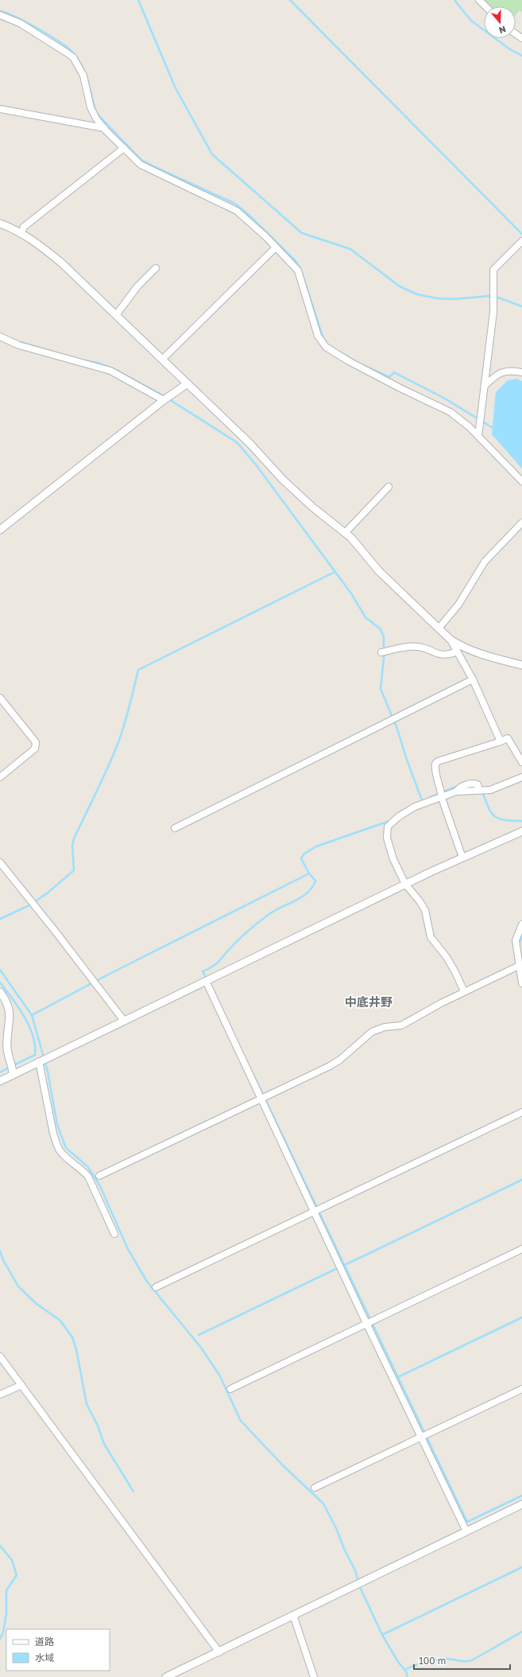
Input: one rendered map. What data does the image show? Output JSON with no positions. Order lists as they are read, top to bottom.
{
  "districts": ["中底井野"],
  "legend": ["道路", "水域"],
  "scale_bar": "100 m",
  "north": "bottom"
}
